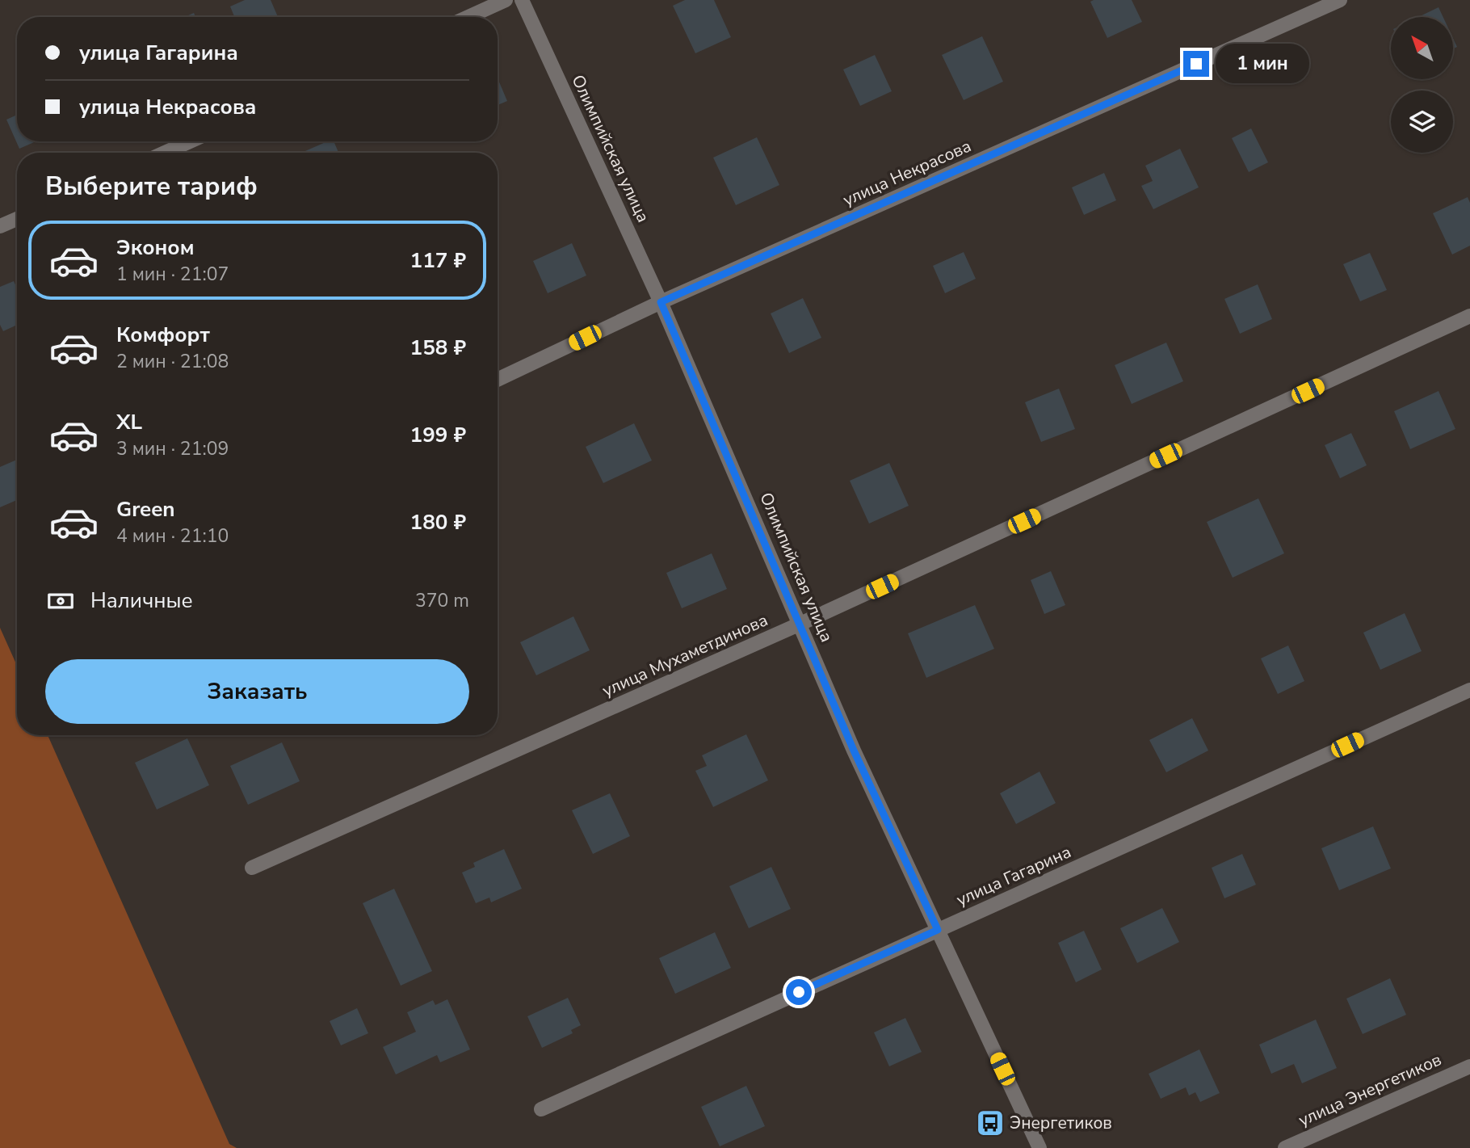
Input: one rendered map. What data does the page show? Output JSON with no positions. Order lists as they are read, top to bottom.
{
  "streets": {
    "street": [
      "Олимпийская улица",
      "улица Некрасова",
      "улица Мухаметдинова",
      "улица Гагарина",
      "улица Энергетиков"
    ]
  },
  "crossings": [
    ["Олимпийская улица", "улица Некрасова"],
    ["Олимпийская улица", "улица Мухаметдинова"],
    ["Олимпийская улица", "улица Гагарина"]
  ],
  "places": {
    "bus stop": ["Энергетиков"]
  },
  "north": "top left",
  "page": {
    "banner": ["улица Гагарина", "улица Некрасова"],
    "bubble": "1 мин",
    "heading": "Выберите тариф",
    "list": [
      {
        "name": "Эконом",
        "note": "1 мин · 21:07",
        "value": "117 ₽"
      },
      {
        "name": "Комфорт",
        "note": "2 мин · 21:08",
        "value": "158 ₽"
      },
      {
        "name": "XL",
        "note": "3 мин · 21:09",
        "value": "199 ₽"
      },
      {
        "name": "Green",
        "note": "4 мин · 21:10",
        "value": "180 ₽"
      }
    ],
    "pay": ["Наличные", "370 m"],
    "buttons": "Заказать"
  }
}
